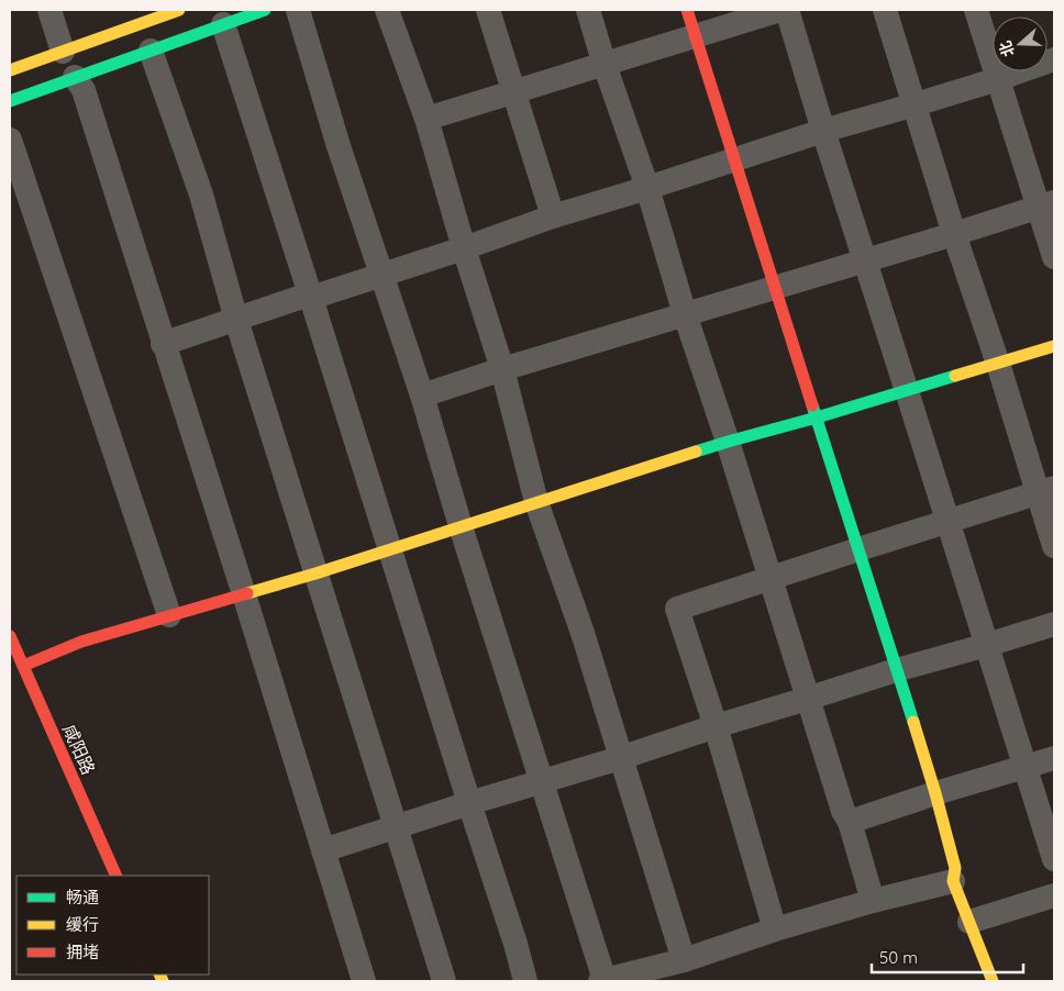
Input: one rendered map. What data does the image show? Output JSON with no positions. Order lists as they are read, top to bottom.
{
  "streets": {
    "street": ["咸阳路"]
  },
  "legend": ["畅通", "缓行", "拥堵"],
  "scale_bar": "50 m",
  "north": "left"
}
